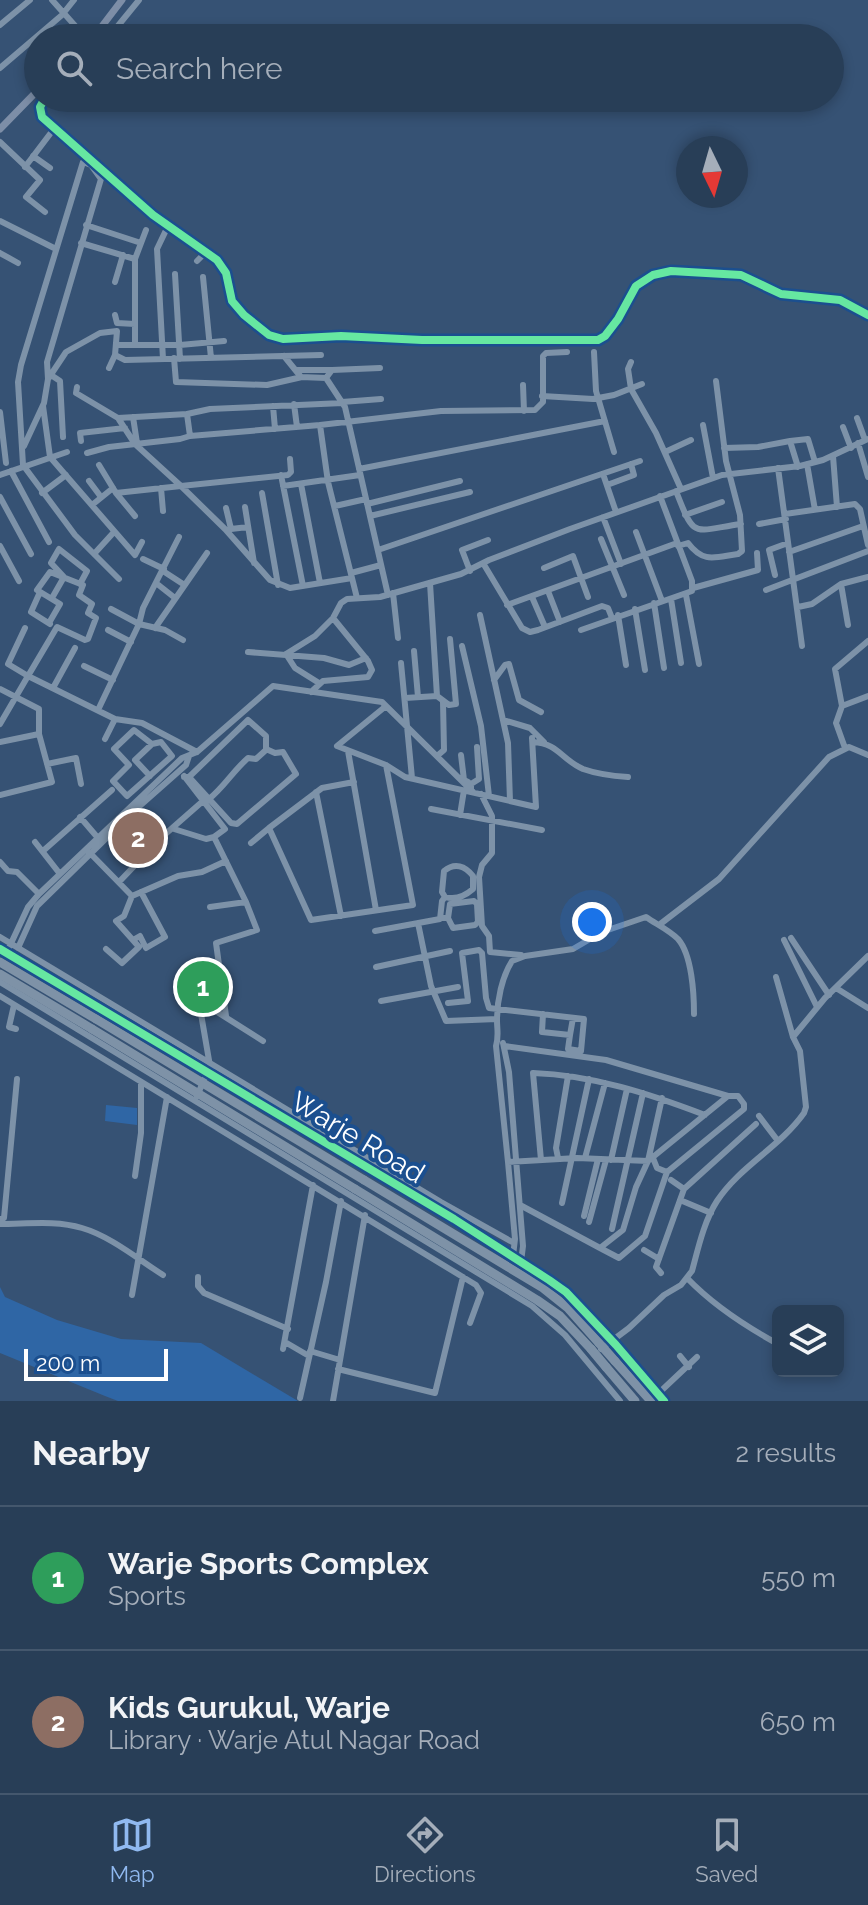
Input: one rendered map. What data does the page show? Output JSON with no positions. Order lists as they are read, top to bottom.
{
  "streets": {
    "street": ["Warje Road"]
  },
  "scale_bar": "200 m",
  "north": "bottom",
  "page": {
    "search": "Search here",
    "pins": ["2", "1"],
    "scale": "200 m",
    "heading": ["Nearby", "2 results"],
    "list": [
      {
        "mark": "1",
        "name": "Warje Sports Complex",
        "note": "Sports",
        "value": "550 m"
      },
      {
        "mark": "2",
        "name": "Kids Gurukul, Warje",
        "note": "Library · Warje Atul Nagar Road",
        "value": "650 m"
      }
    ],
    "nav": ["Map", "Directions", "Saved"]
  }
}
